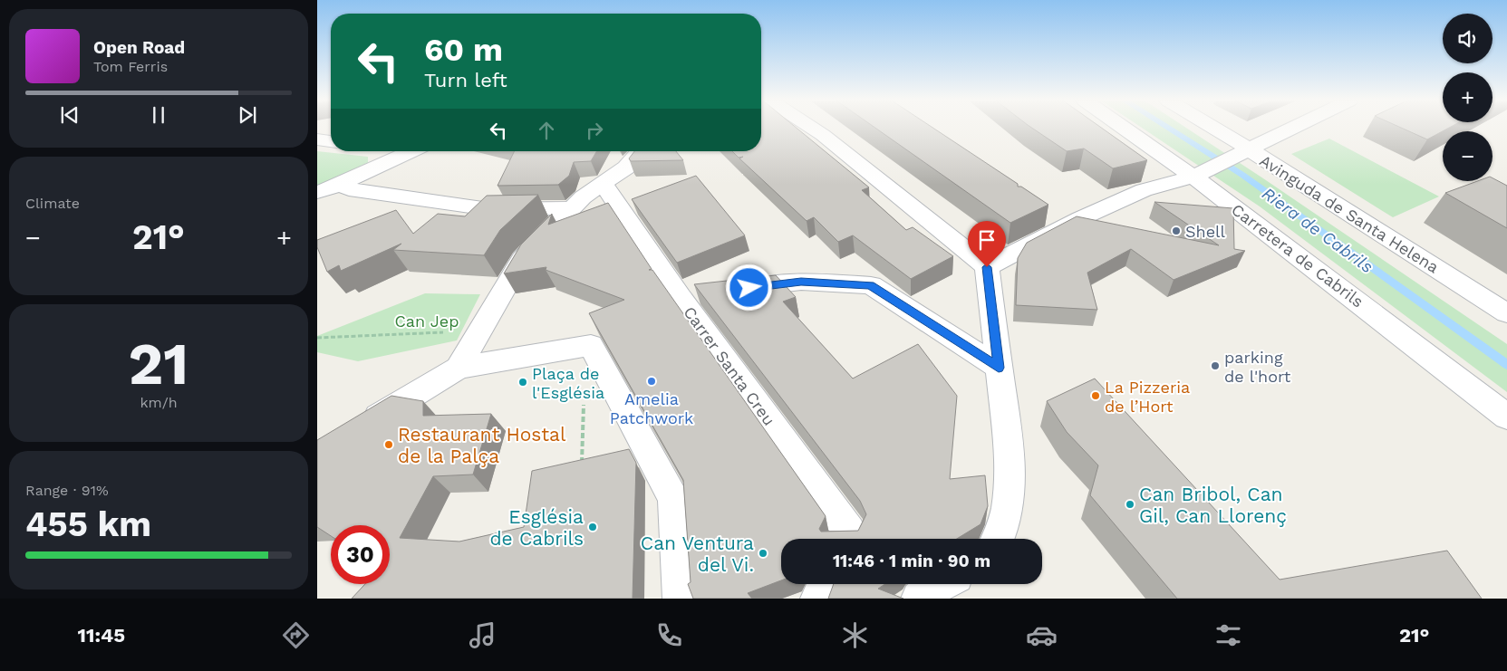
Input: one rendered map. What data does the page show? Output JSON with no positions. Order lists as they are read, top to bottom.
{
  "streets": {
    "street": ["Avinguda de Santa Helena", "Carretera de Cabrils", "Carrer Santa Creu"]
  },
  "water": ["Riera de Cabrils"],
  "parks": ["Can Jep"],
  "places": [
    "Shell",
    "parking de l'hort",
    "Amelia Patchwork",
    "Plaça de l'Església",
    "La Pizzeria de l’Hort",
    "Restaurant Hostal de la Palça",
    "Can Bribol, Can Gil, Can Llorenç",
    "Església de Cabrils",
    "Can Ventura del Vi."
  ],
  "page": {
    "map_buttons": ["+", "−"],
    "turn": ["60 m", "Turn left"],
    "song": ["Open Road", "Tom Ferris"],
    "tile": [
      "Climate",
      ["21", "km/h"],
      ["Range · 91%", "455 km"]
    ],
    "heat": ["−", "21°", "+"],
    "limit": "30",
    "trip": "11:46 · 1 min · 90 m",
    "tabs": ["11:45", "21°"]
  }
}
